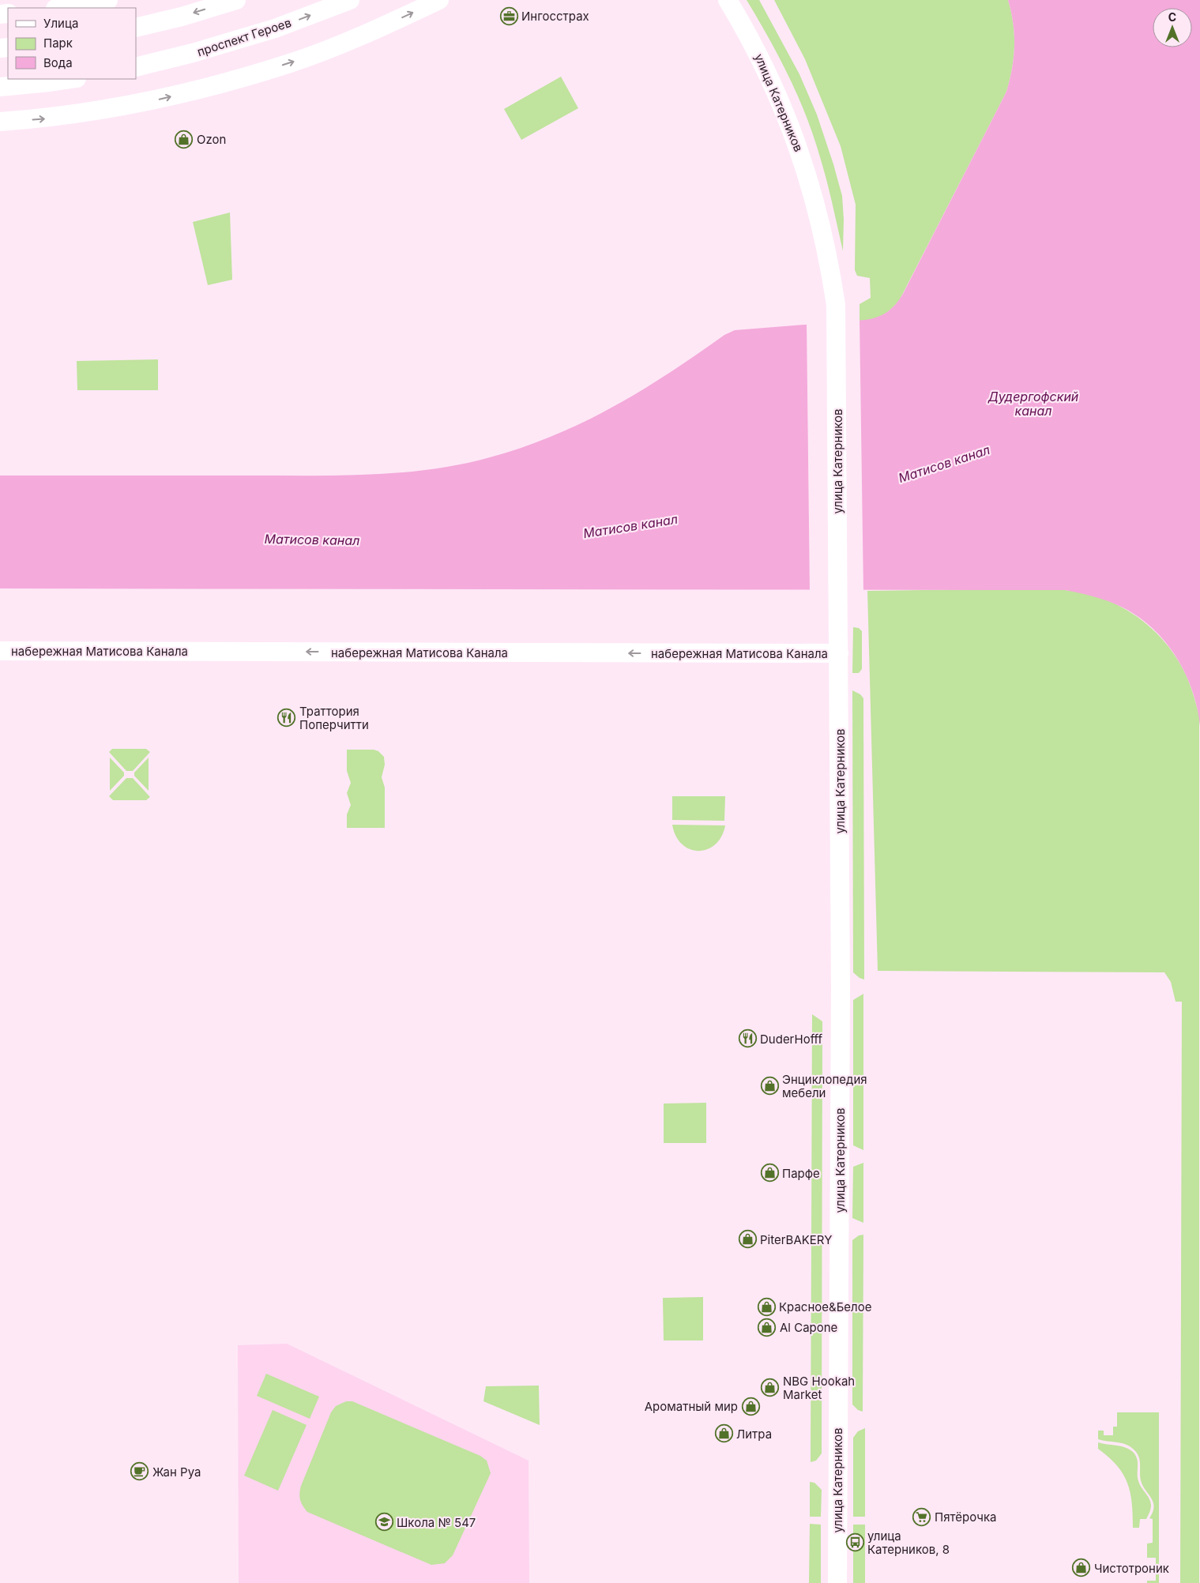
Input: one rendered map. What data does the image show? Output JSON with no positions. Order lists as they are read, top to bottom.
{
  "streets": {
    "street": ["проспект Героев", "улица Катерников", "набережная Матисова Канала"]
  },
  "crossings": [
    ["улица Катерников", "набережная Матисова Канала"]
  ],
  "one_way": ["набережная Матисова Канала"],
  "water": ["Дудергофский канал", "Матисов канал"],
  "places": {
    "office": ["Ингосстрах"],
    "shop": [
      "Ozon",
      "Энциклопедия мебели",
      "Парфе",
      "PiterBAKERY",
      "Красное&Белое",
      "Al Capone",
      "NBG Hookah Market",
      "Ароматный мир",
      "Литра",
      "Чистотроник"
    ],
    "restaurant": ["Траттория Поперчитти", "DuderHofff"],
    "cafe": ["Жан Руа"],
    "supermarket": ["Пятёрочка"],
    "school or university": ["Школа № 547"],
    "bus stop": ["улица Катерников, 8"]
  },
  "legend": ["Улица", "Парк", "Вода"],
  "north": "top"
}
